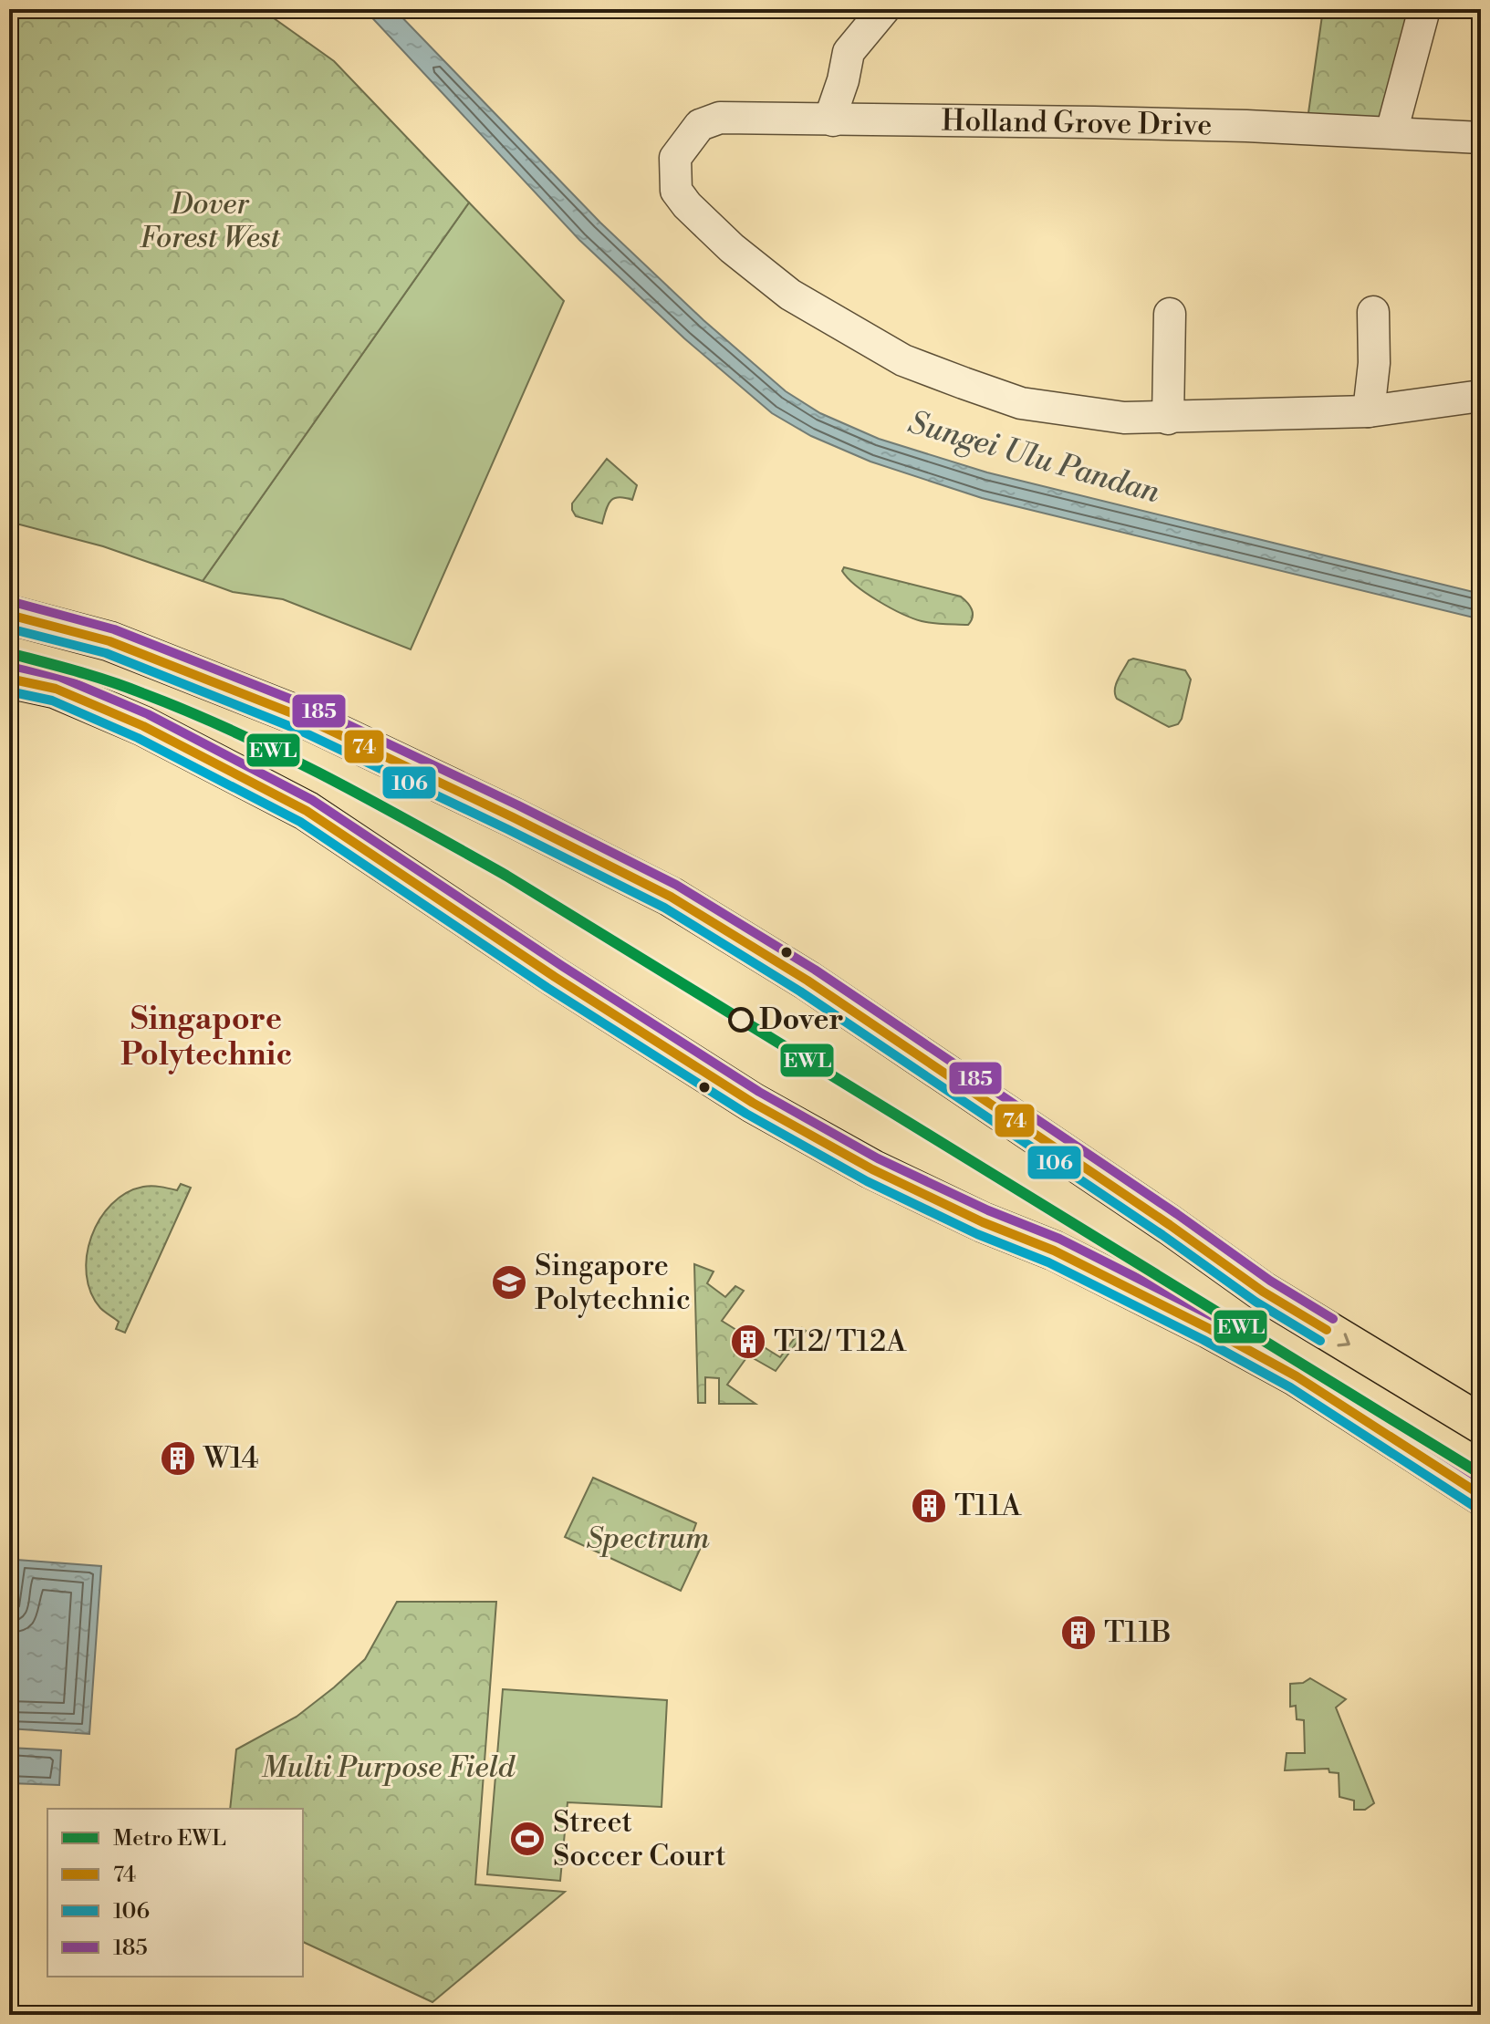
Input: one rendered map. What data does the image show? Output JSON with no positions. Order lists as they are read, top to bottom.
{
  "streets": {
    "street": ["Holland Grove Drive"]
  },
  "districts": ["Singapore Polytechnic"],
  "water": ["Sungei Ulu Pandan"],
  "parks": ["Dover Forest West", "Spectrum", "Multi Purpose Field"],
  "places": {
    "other": ["Dover"],
    "school or university": ["Singapore Polytechnic"],
    "building": [
      "T12/ T12A",
      "W14",
      "T11A",
      "T11B"
    ],
    "sports": ["Street Soccer Court"]
  },
  "lines": [
    "transit line 185",
    "transit line 74",
    "transit line 106",
    "metro line EWL"
  ],
  "legend": [
    "Metro EWL",
    "74",
    "106",
    "185"
  ]
}
